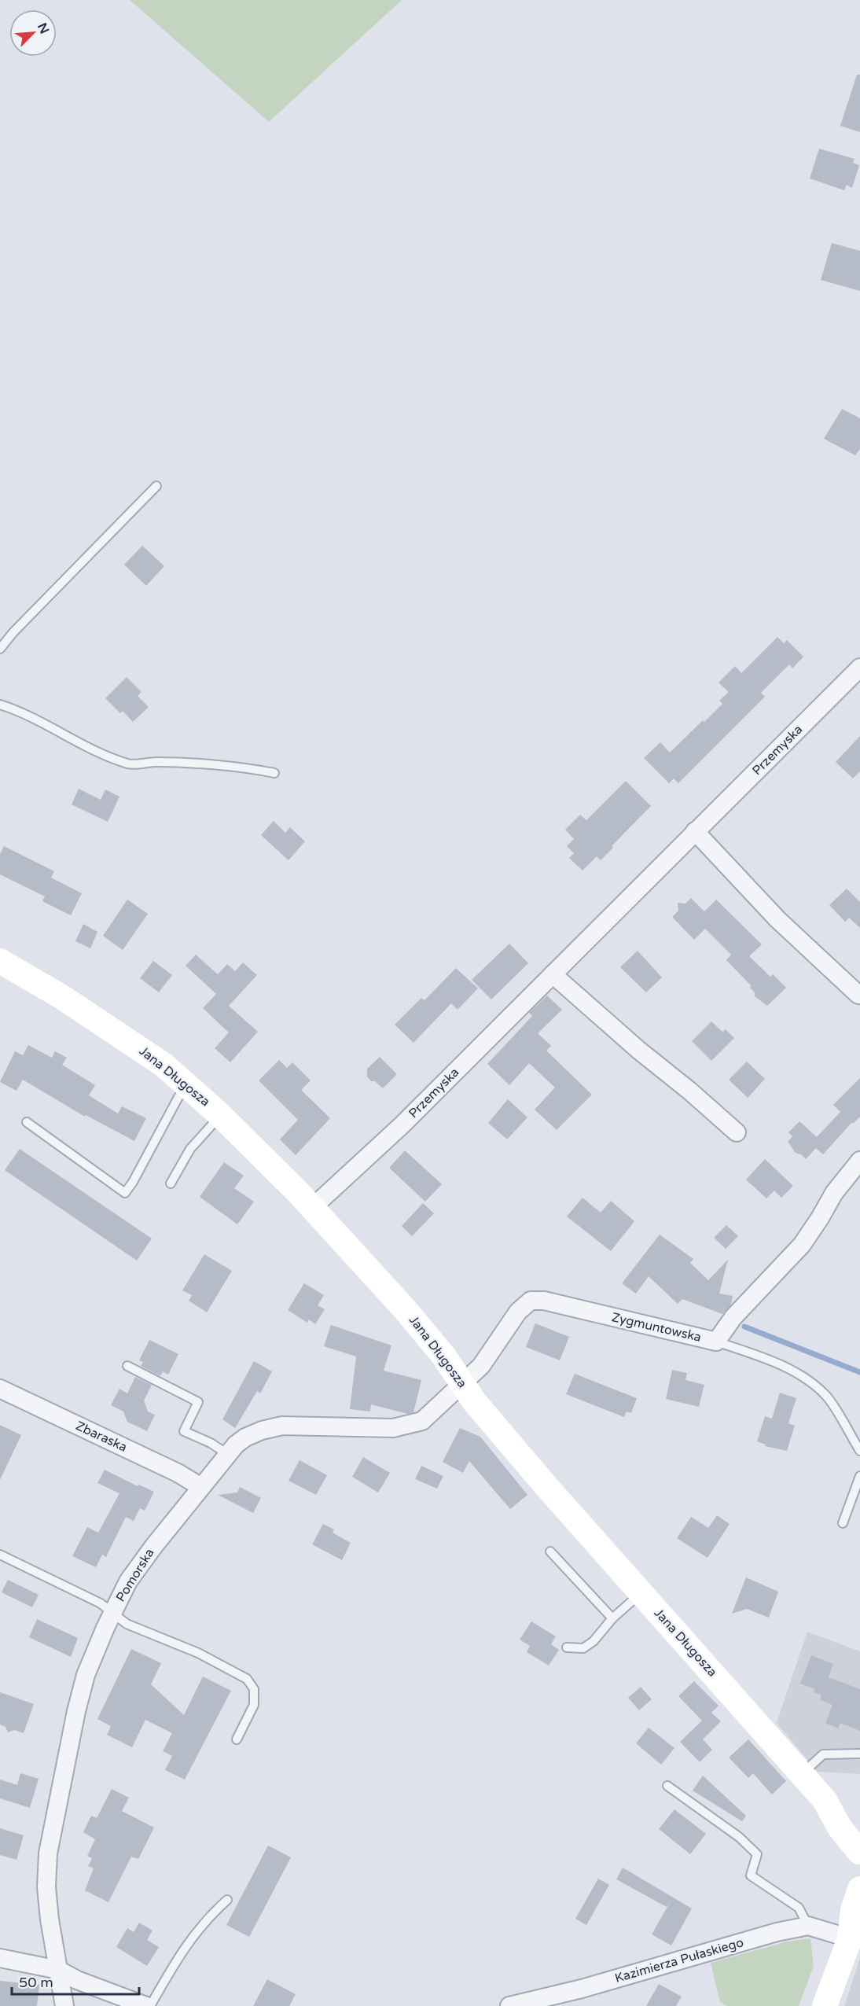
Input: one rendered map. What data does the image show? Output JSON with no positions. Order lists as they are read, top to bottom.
{
  "streets": {
    "street": [
      "Przemyska",
      "Jana Długosza",
      "Zygmuntowska",
      "Zbaraska",
      "Pomorska",
      "Kazimierza Pułaskiego"
    ]
  },
  "crossings": [
    ["Przemyska", "Jana Długosza"],
    ["Jana Długosza", "Zygmuntowska"],
    ["Jana Długosza", "Pomorska"],
    ["Zygmuntowska", "Pomorska"],
    ["Zbaraska", "Pomorska"]
  ],
  "scale_bar": "50 m",
  "north": "top right"
}
